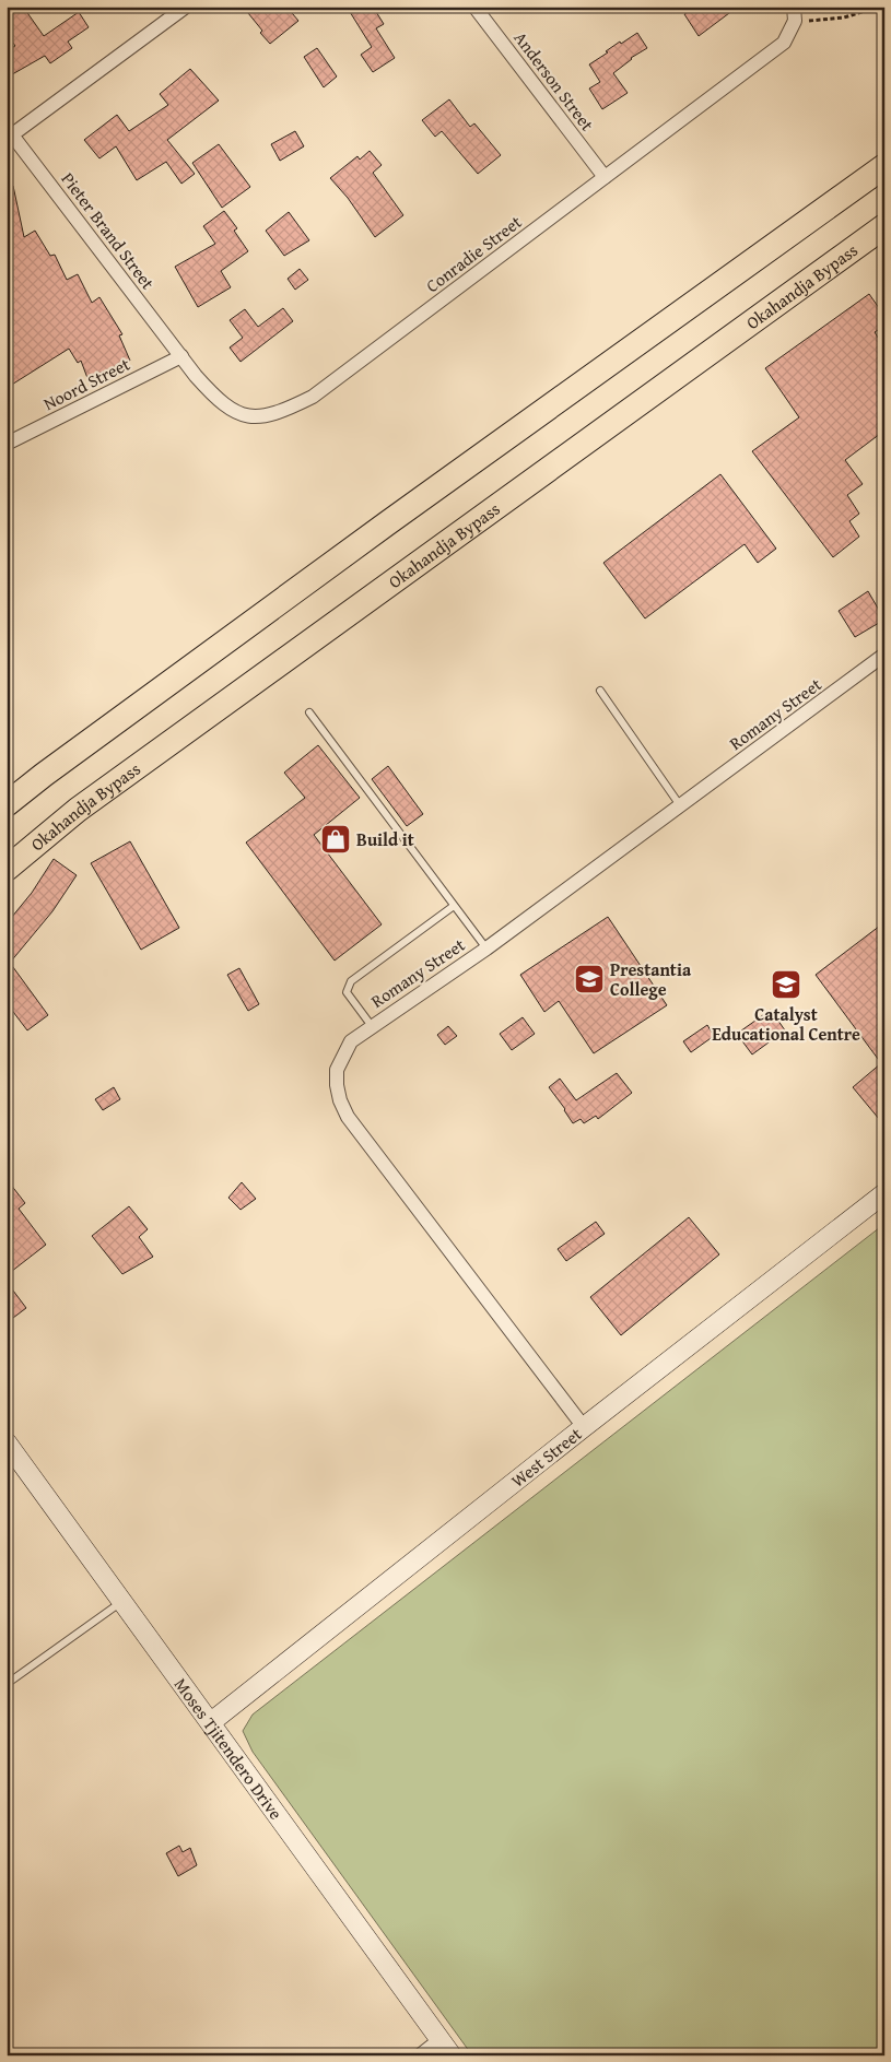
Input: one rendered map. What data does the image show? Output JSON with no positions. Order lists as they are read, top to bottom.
{
  "streets": {
    "highway": ["Okahandja Bypass"],
    "street": [
      "Anderson Street",
      "Pieter Brand Street",
      "Conradie Street",
      "Noord Street",
      "Romany Street",
      "West Street",
      "Moses Tjitendero Drive"
    ]
  },
  "crossings": [
    ["Anderson Street", "Conradie Street"],
    ["Pieter Brand Street", "Conradie Street"],
    ["Pieter Brand Street", "Noord Street"],
    ["Conradie Street", "Noord Street"],
    ["Romany Street", "West Street"],
    ["West Street", "Moses Tjitendero Drive"]
  ],
  "places": {
    "shop": ["Build it"],
    "school or university": ["Prestantia College", "Catalyst Educational Centre"]
  }
}
